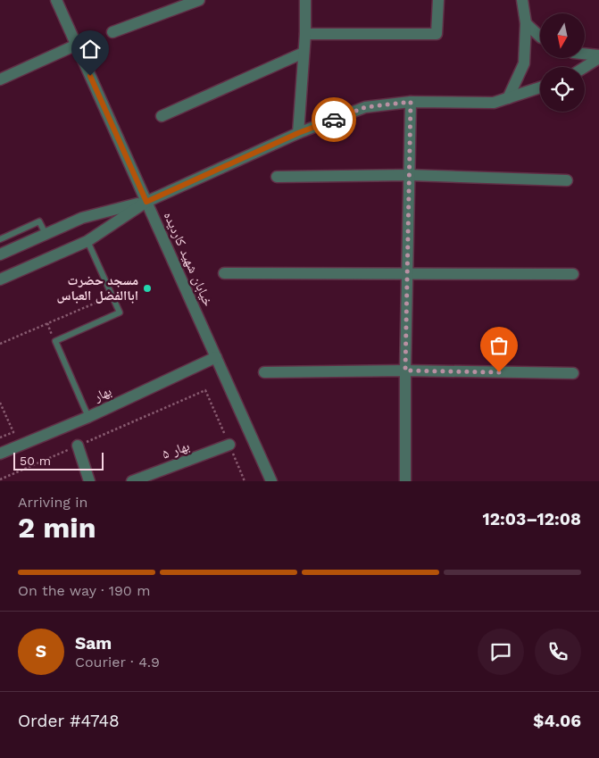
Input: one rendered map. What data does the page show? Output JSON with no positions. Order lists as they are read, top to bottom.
{
  "streets": {
    "street": ["خیابان شهید کاردیده", "بهار", "بهار ۵"]
  },
  "crossings": [
    ["خیابان شهید کاردیده", "بهار"]
  ],
  "places": ["مسجد حضرت اباالفضل العباس"],
  "scale_bar": "50 m",
  "north": "bottom",
  "page": {
    "scale": "50 m",
    "heading": ["2 min", "Arriving in", "12:03–12:08"],
    "panel": [
      "Sam",
      "Courier · 4.9",
      "Order #4748",
      "$4.06"
    ],
    "bar": "On the way · 190 m",
    "round": "S"
  }
}
